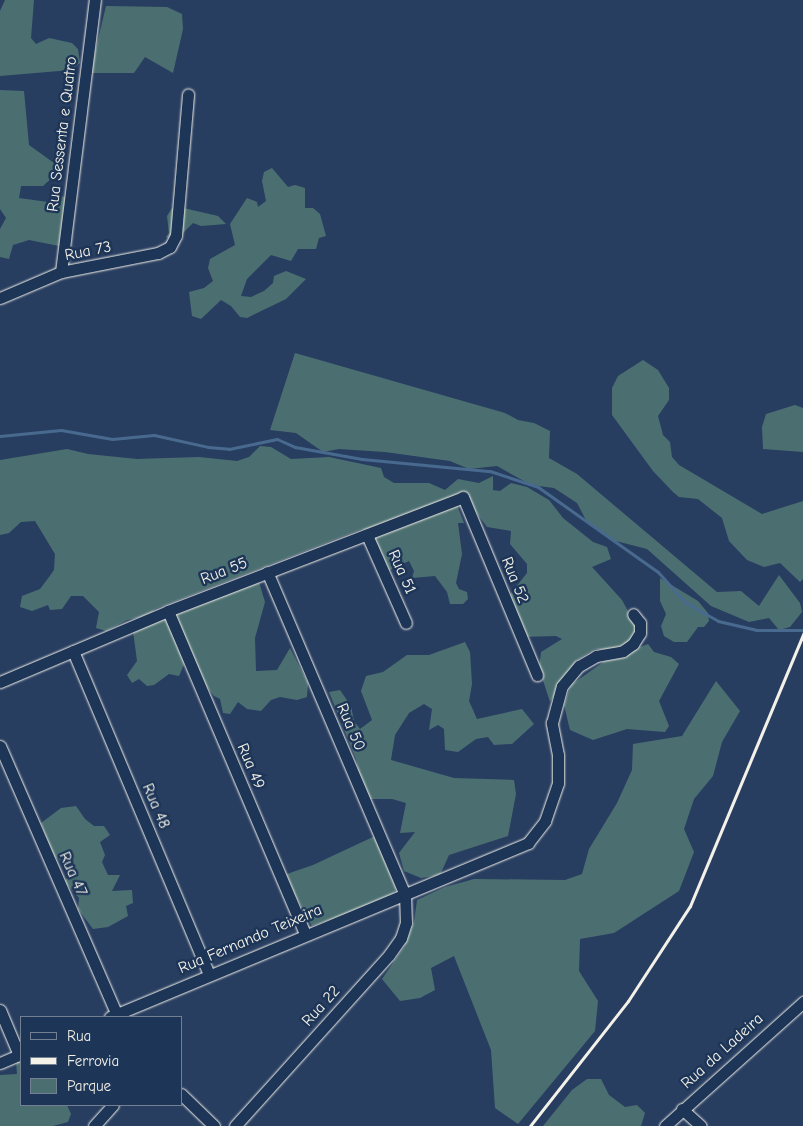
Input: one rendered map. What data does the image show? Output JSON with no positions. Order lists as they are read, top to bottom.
{
  "streets": {
    "street": [
      "Rua Sessenta e Quatro",
      "Rua 73",
      "Rua 55",
      "Rua 51",
      "Rua 52",
      "Rua 50",
      "Rua 49",
      "Rua 48",
      "Rua 47",
      "Rua Fernando Teixeira",
      "Rua 22",
      "Rua da Ladeira"
    ]
  },
  "crossings": [
    ["Rua Sessenta e Quatro", "Rua 73"],
    ["Rua 55", "Rua 51"],
    ["Rua 55", "Rua 52"],
    ["Rua 55", "Rua 50"],
    ["Rua 55", "Rua 49"],
    ["Rua 55", "Rua 48"],
    ["Rua 50", "Rua Fernando Teixeira"],
    ["Rua 50", "Rua 22"],
    ["Rua 49", "Rua Fernando Teixeira"],
    ["Rua 48", "Rua Fernando Teixeira"],
    ["Rua 47", "Rua Fernando Teixeira"],
    ["Rua Fernando Teixeira", "Rua 22"]
  ],
  "legend": ["Rua", "Ferrovia", "Parque"]
}
